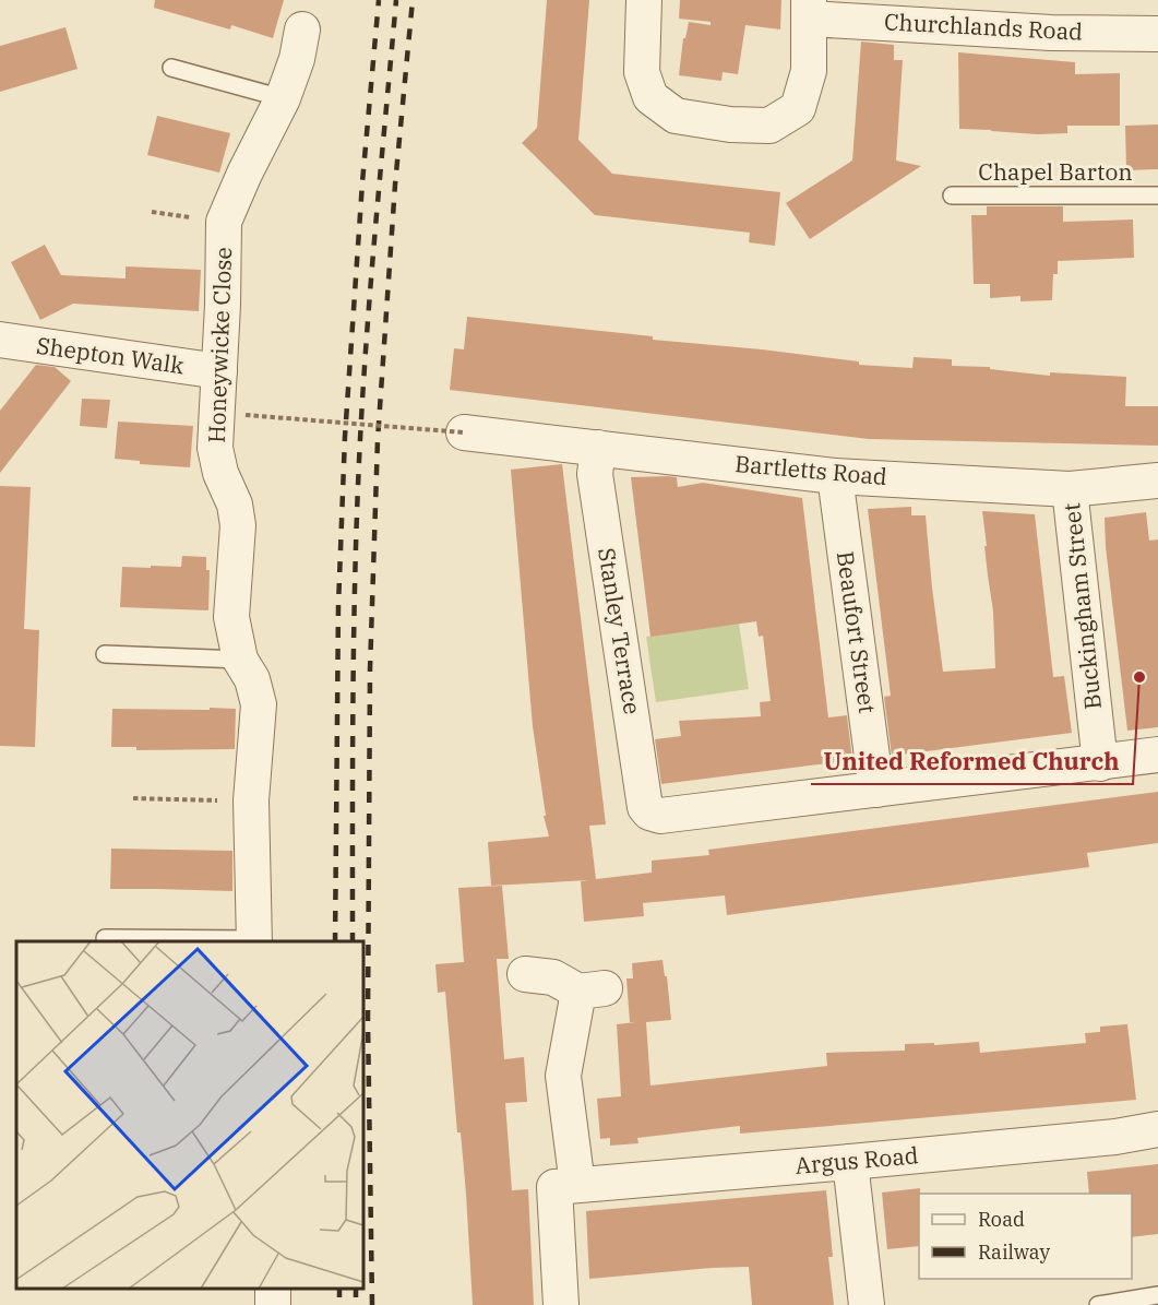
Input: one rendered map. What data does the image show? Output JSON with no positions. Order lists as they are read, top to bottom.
{
  "streets": {
    "street": [
      "Churchlands Road",
      "Honeywicke Close",
      "Shepton Walk",
      "Bartletts Road",
      "Buckingham Street",
      "Stanley Terrace",
      "Beaufort Street",
      "Argus Road"
    ],
    "lane": ["Chapel Barton"]
  },
  "crossings": [
    ["Honeywicke Close", "Shepton Walk"],
    ["Bartletts Road", "Buckingham Street"],
    ["Bartletts Road", "Stanley Terrace"],
    ["Bartletts Road", "Beaufort Street"],
    ["Stanley Terrace", "Beaufort Street"]
  ],
  "places": ["United Reformed Church"],
  "legend": ["Road", "Railway"]
}
